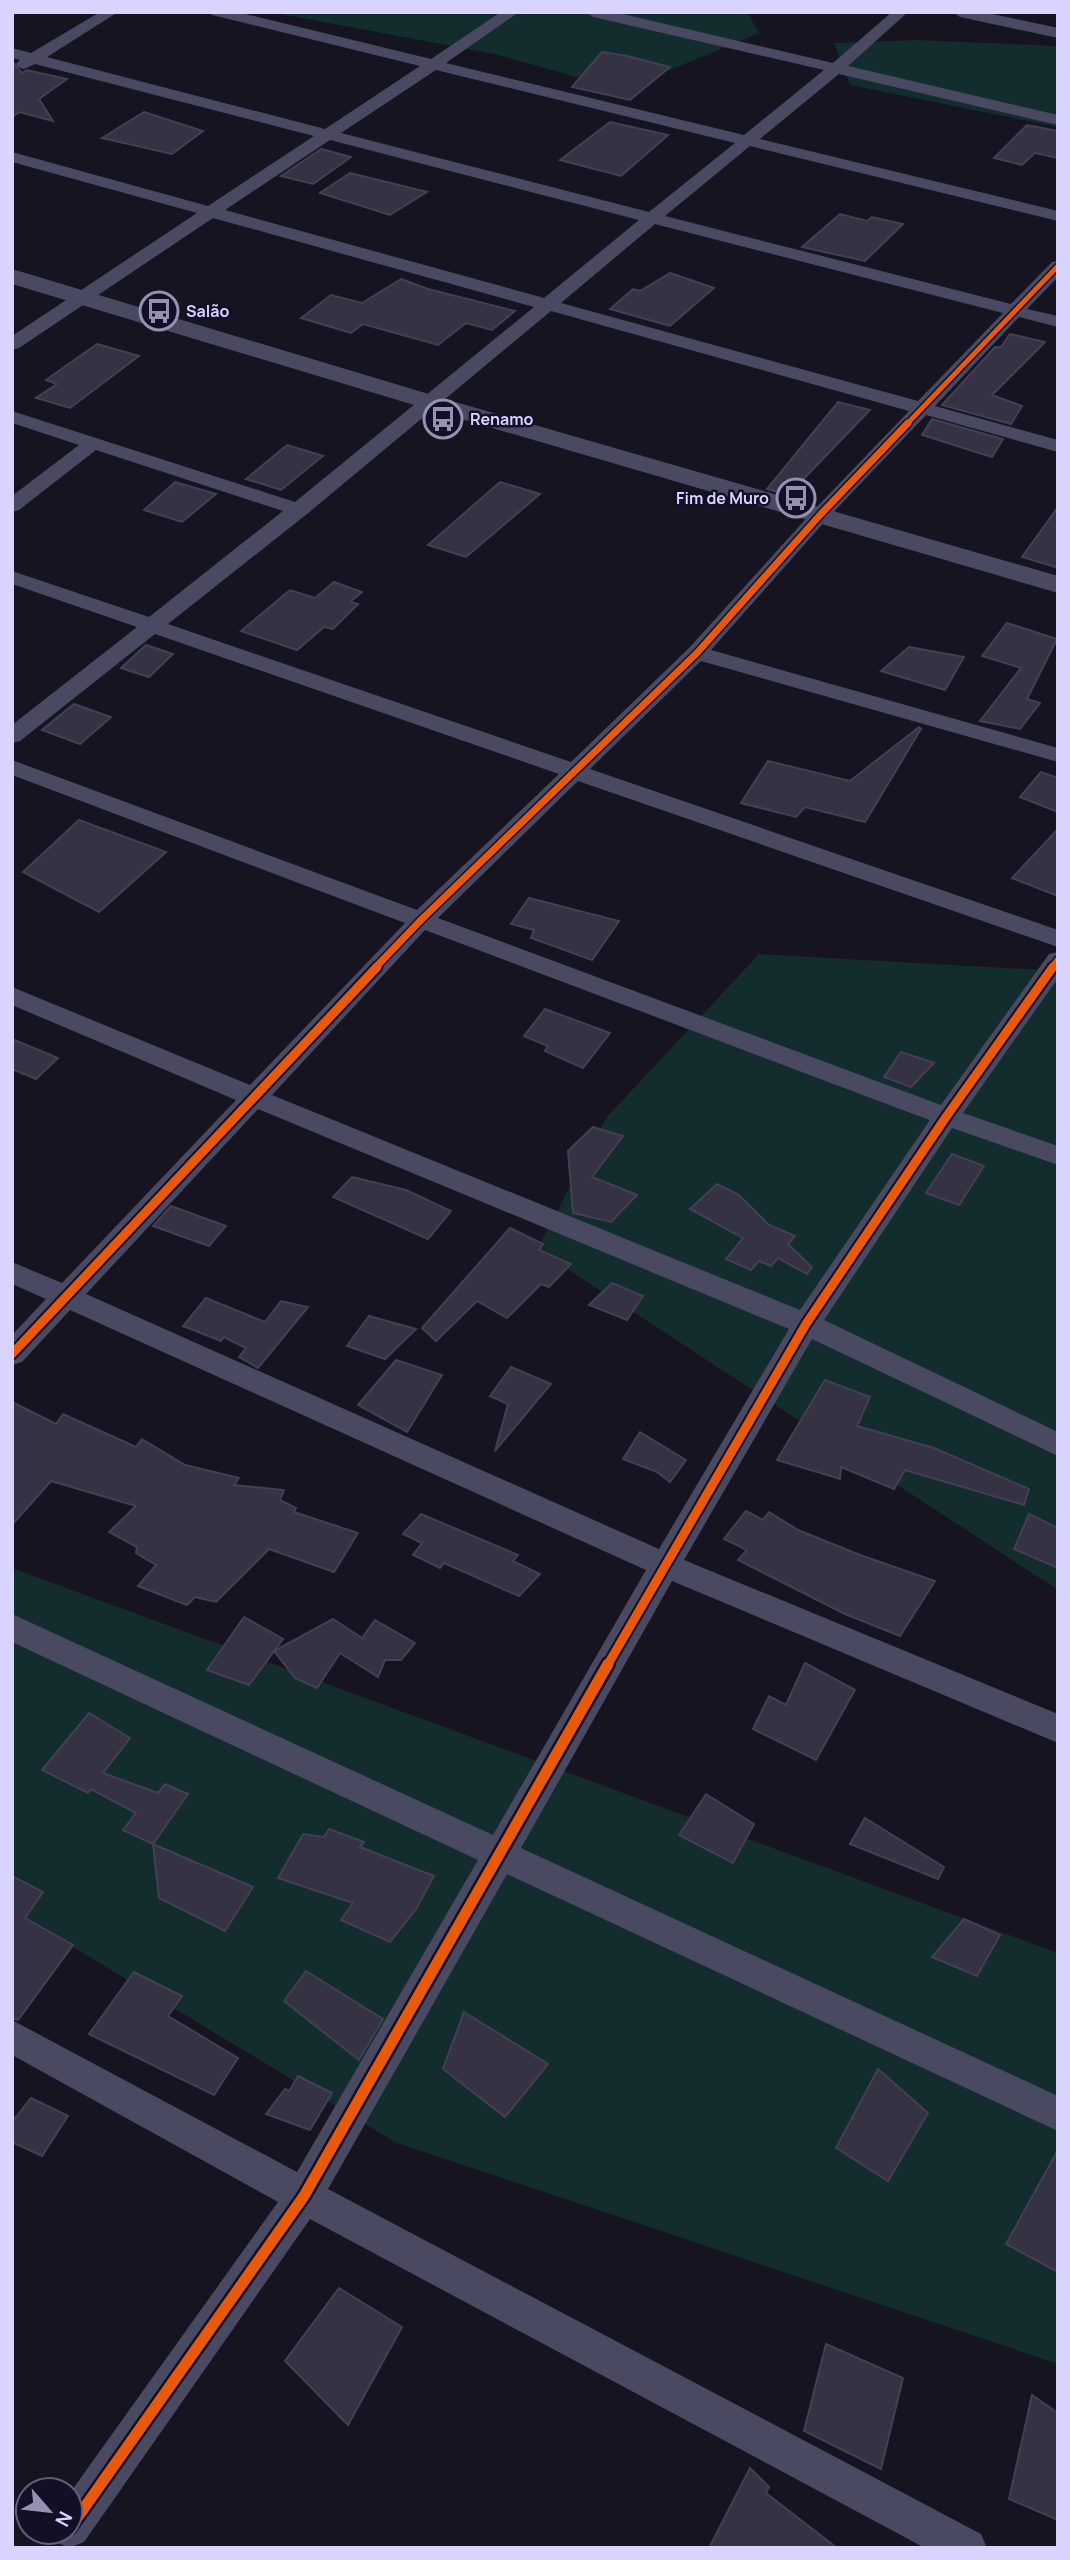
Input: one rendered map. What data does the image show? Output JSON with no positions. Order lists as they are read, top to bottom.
{
  "places": {
    "bus stop": ["Salão", "Renamo", "Fim de Muro"]
  },
  "north": "bottom right"
}
